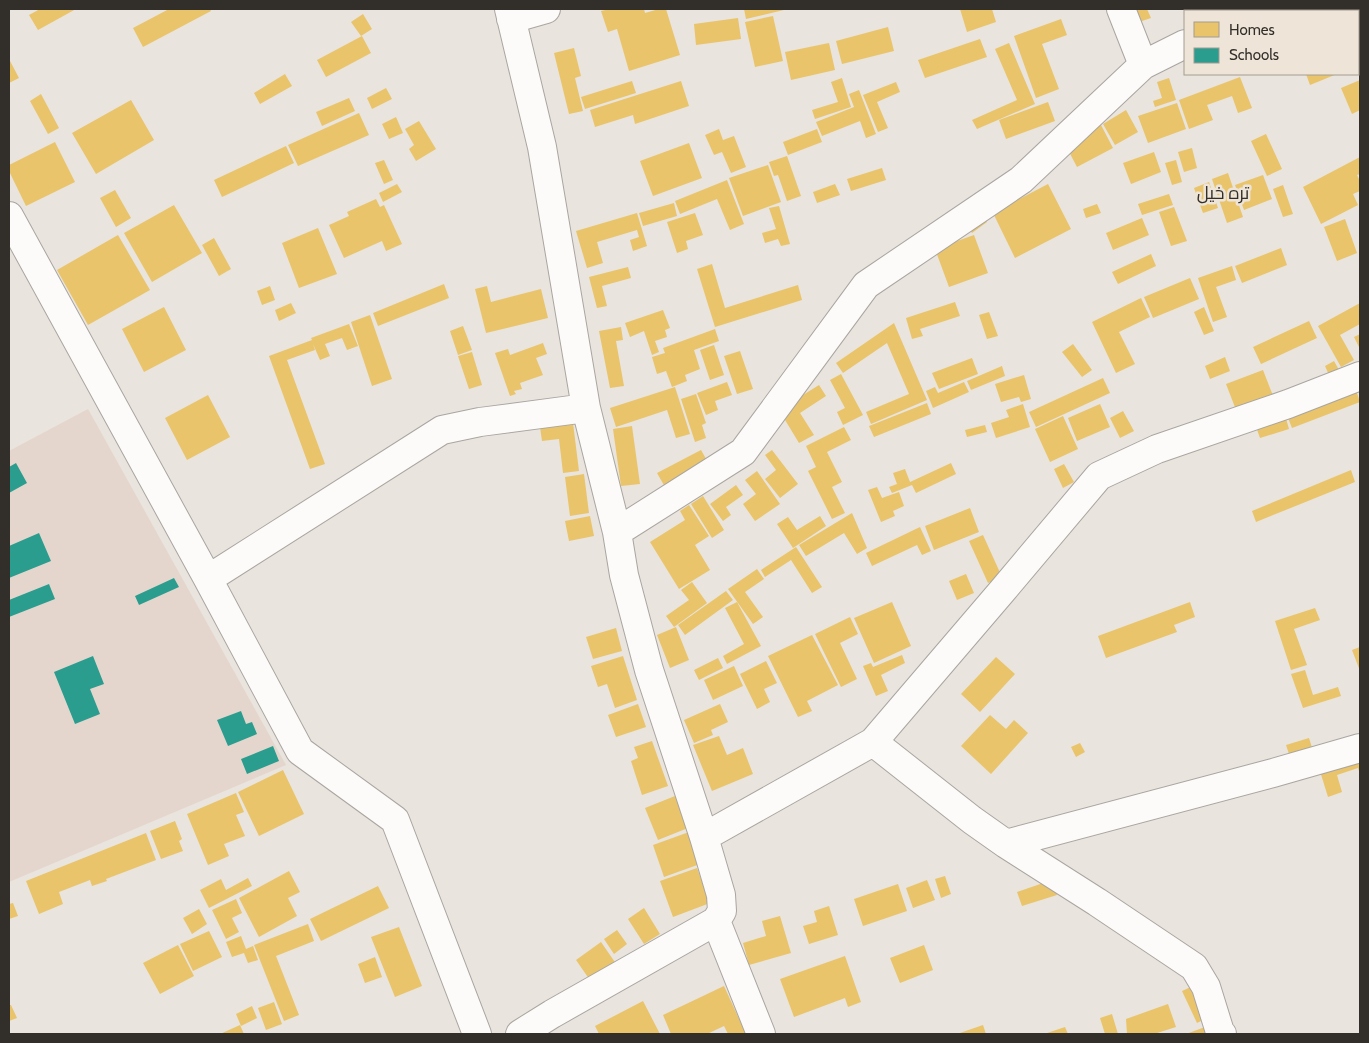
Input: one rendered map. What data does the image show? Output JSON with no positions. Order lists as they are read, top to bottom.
{
  "districts": ["تره خیل"],
  "legend": ["Homes", "Schools"]
}
